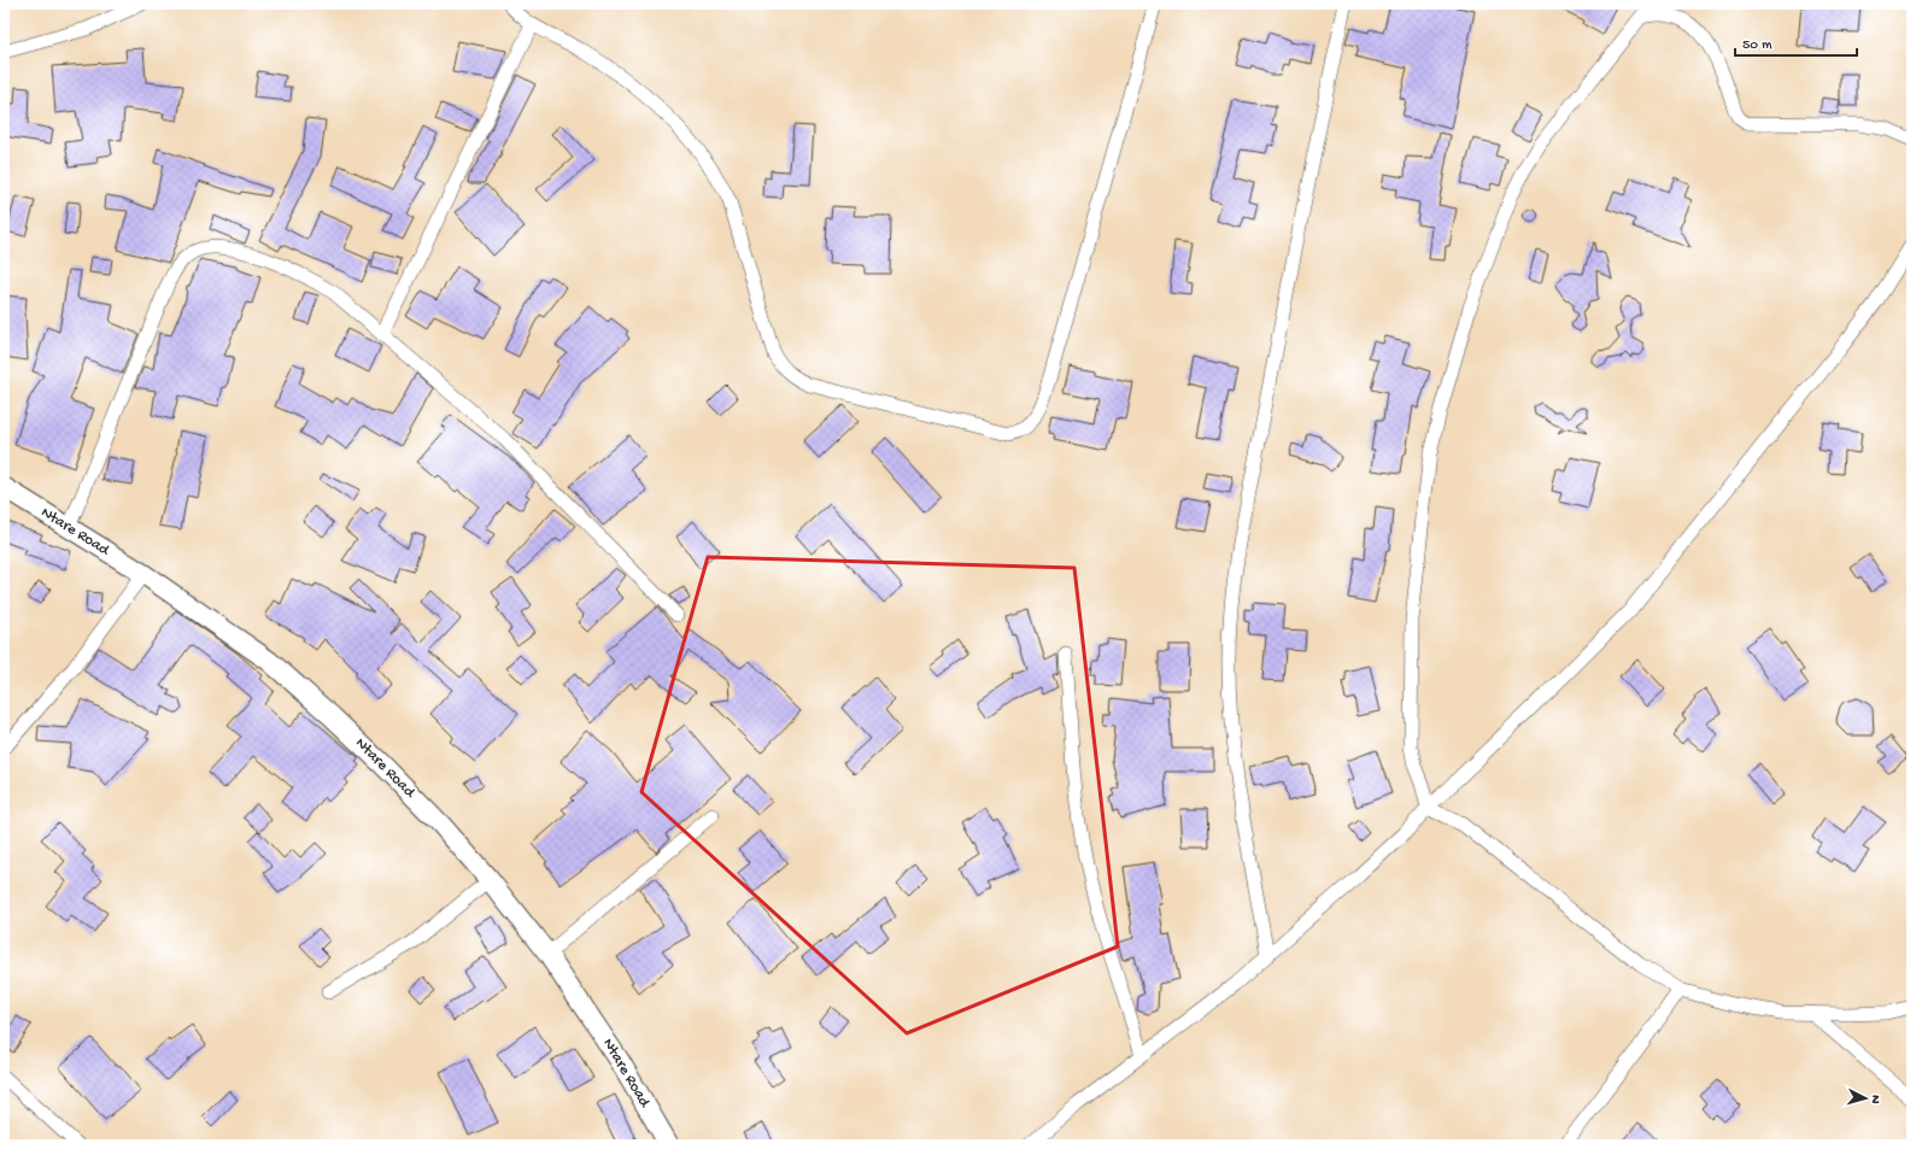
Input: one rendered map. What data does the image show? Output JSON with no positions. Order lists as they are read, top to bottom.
{
  "streets": {
    "main road": ["Ntare Road"]
  },
  "scale_bar": "50 m",
  "north": "right"
}
